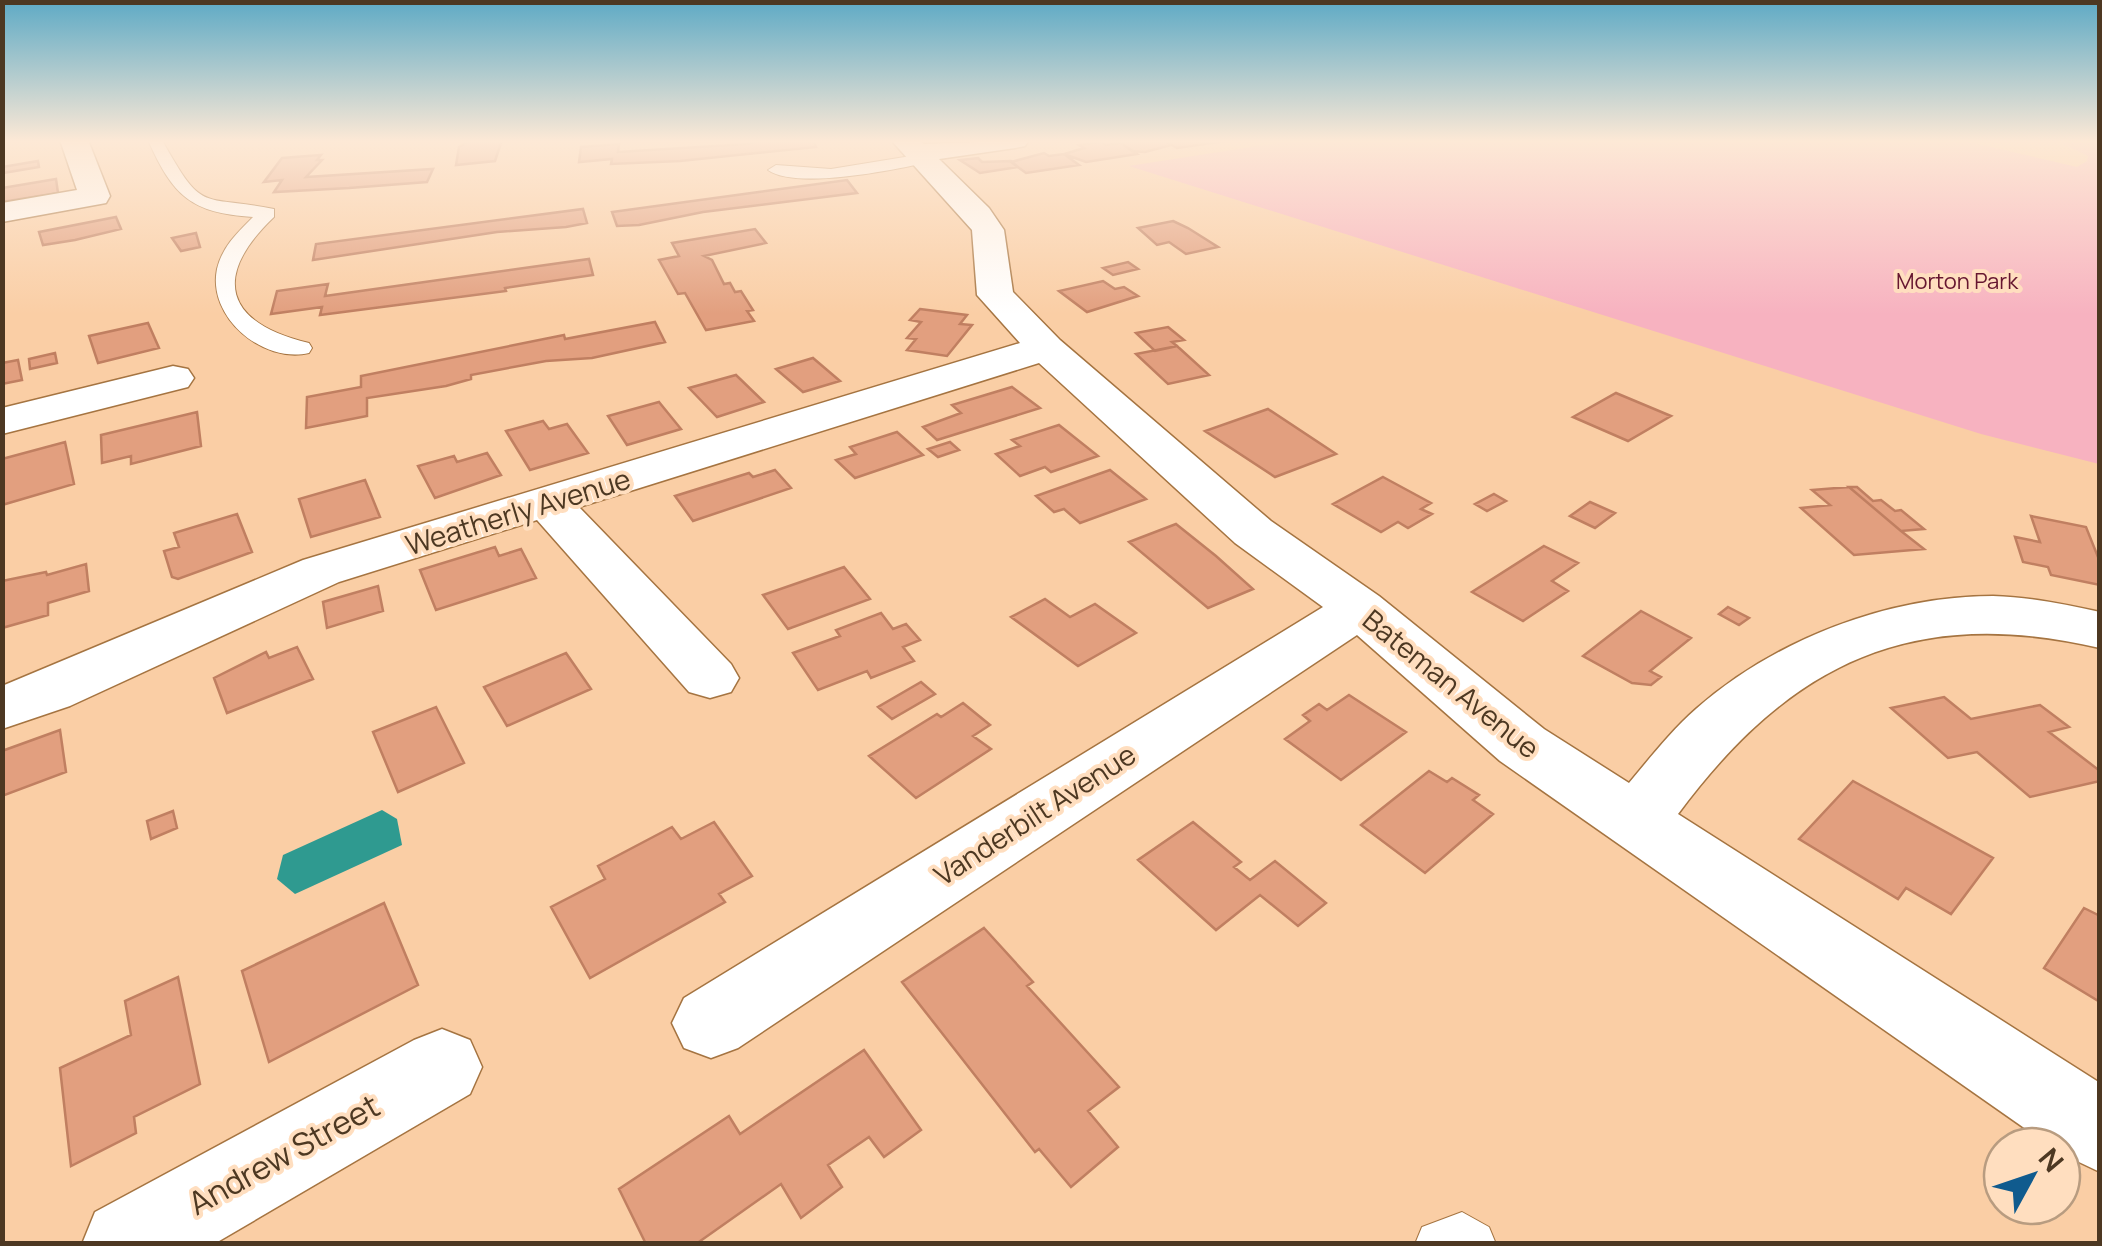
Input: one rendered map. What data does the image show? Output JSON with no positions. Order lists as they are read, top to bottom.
{
  "streets": {
    "street": [
      "Weatherly Avenue",
      "Bateman Avenue",
      "Vanderbilt Avenue",
      "Andrew Street"
    ]
  },
  "crossings": [
    ["Weatherly Avenue", "Bateman Avenue"],
    ["Bateman Avenue", "Vanderbilt Avenue"]
  ],
  "parks": ["Morton Park"],
  "north": "top right"
}
